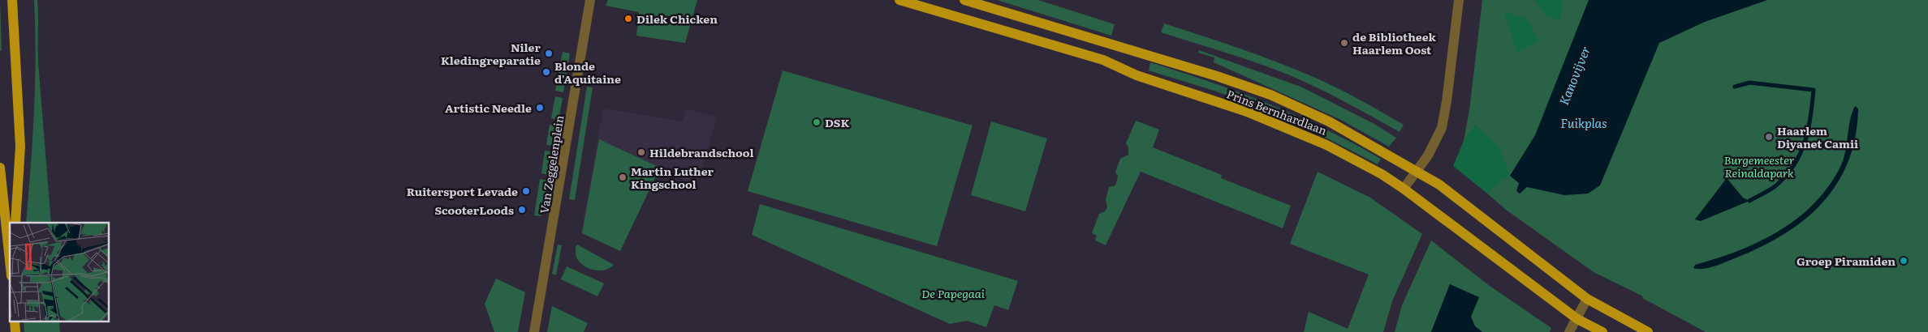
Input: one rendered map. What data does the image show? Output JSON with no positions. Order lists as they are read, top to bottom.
{
  "streets": {
    "main road": ["Prins Bernhardlaan"],
    "street": ["Van Zeggelenplein"]
  },
  "water": ["Kanovijver", "Fuikplas"],
  "parks": ["Burgemeester Reinaldapark", "De Papegaai"],
  "places": [
    "Dilek Chicken",
    "de Bibliotheek Haarlem Oost",
    "Niler Kledingreparatie",
    "Blonde d'Aquitaine",
    "Artistic Needle",
    "DSK",
    "Haarlem Diyanet Camii",
    "Hildebrandschool",
    "Martin Luther Kingschool",
    "Ruitersport Levade",
    "ScooterLoods",
    "Groep Piramiden"
  ]
}
